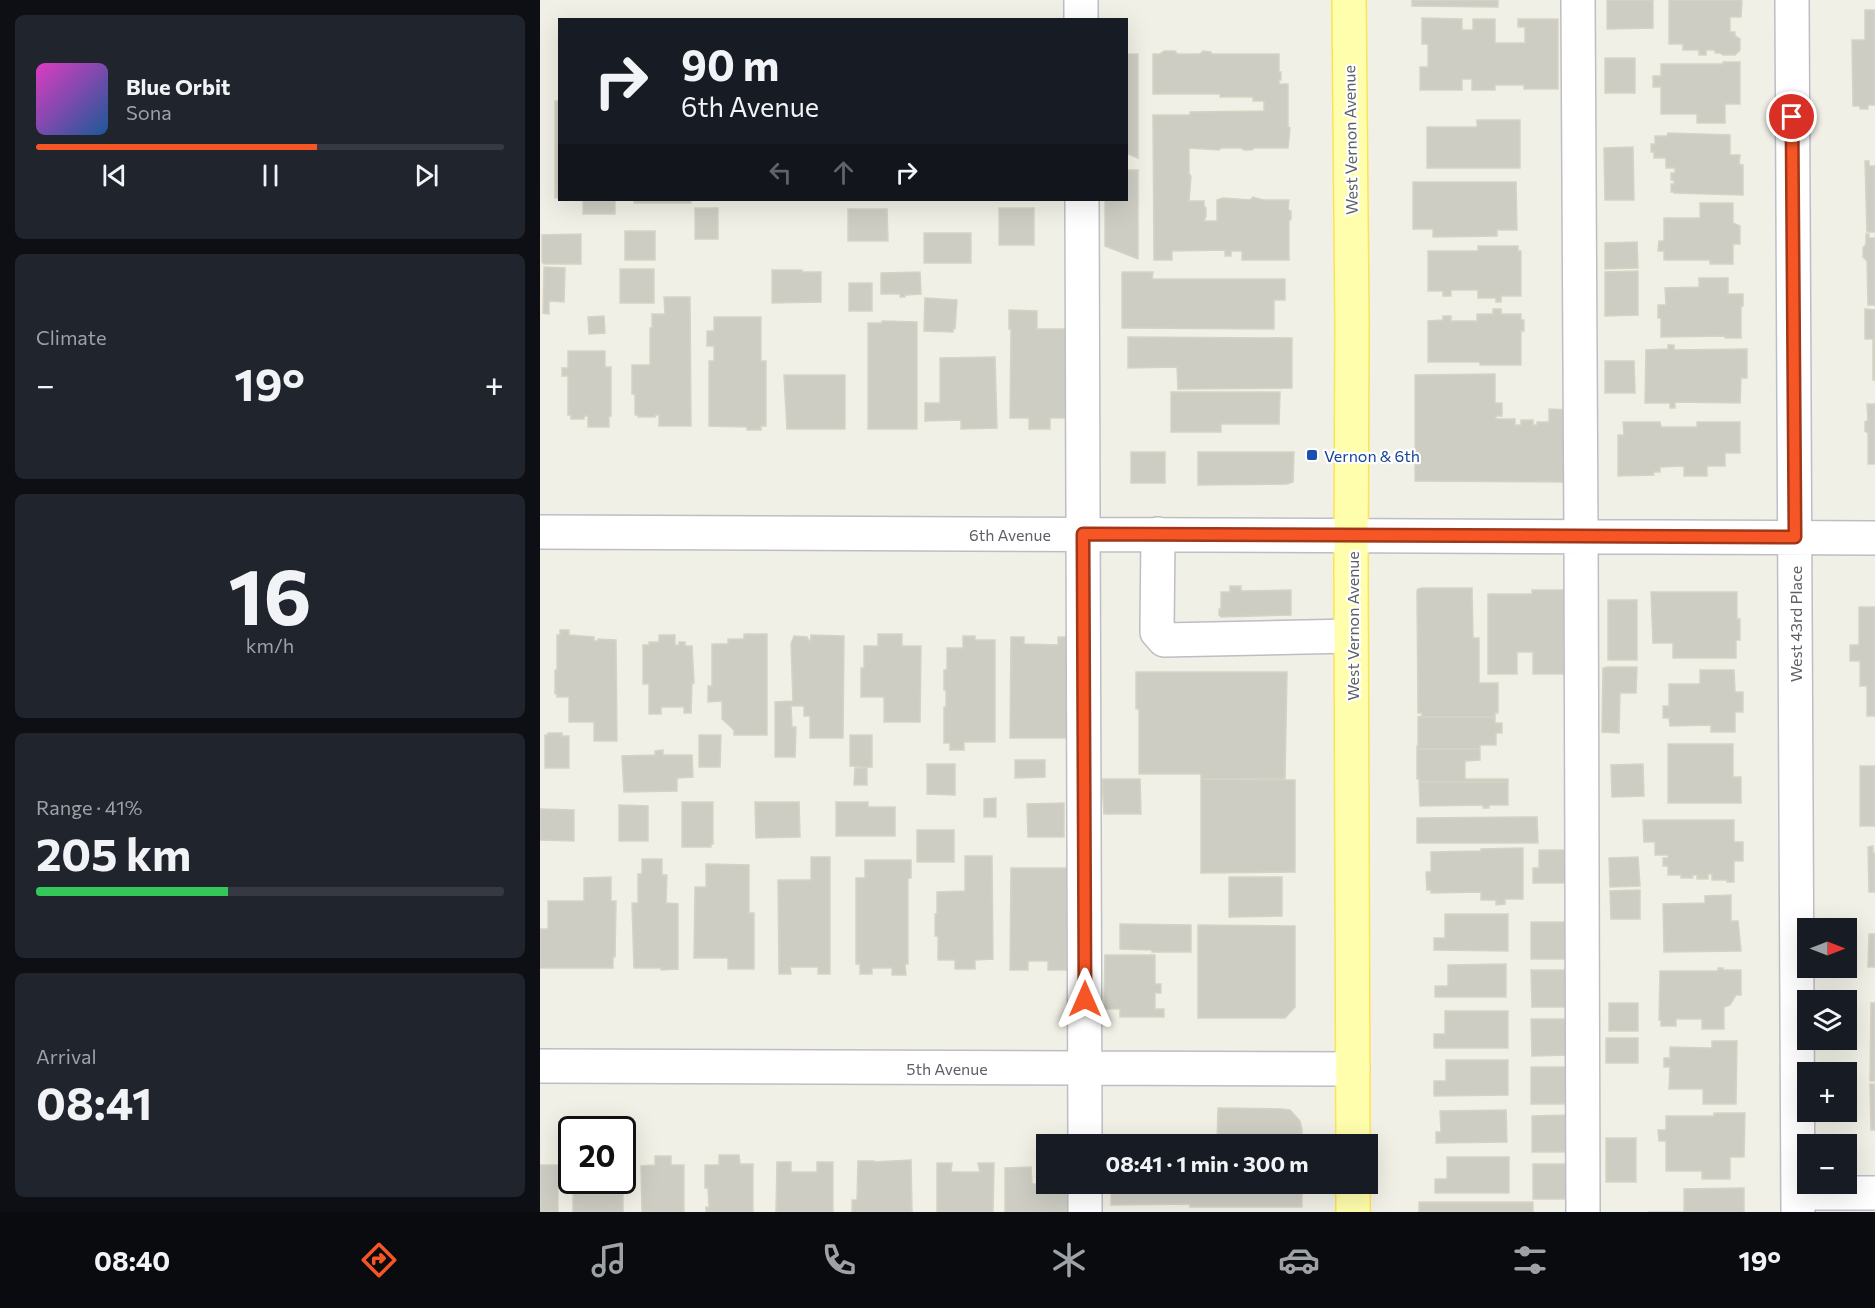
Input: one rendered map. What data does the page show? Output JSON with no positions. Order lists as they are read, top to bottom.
{
  "streets": {
    "main road": ["West Vernon Avenue"],
    "street": ["6th Avenue", "West 43rd Place", "5th Avenue"]
  },
  "crossings": [
    ["West Vernon Avenue", "6th Avenue"],
    ["West Vernon Avenue", "5th Avenue"],
    ["6th Avenue", "West 43rd Place"]
  ],
  "places": {
    "transit": ["Vernon & 6th"]
  },
  "north": "right",
  "page": {
    "turn": ["90 m", "6th Avenue"],
    "song": ["Blue Orbit", "Sona"],
    "tile": [
      "Climate",
      ["16", "km/h"],
      ["Range · 41%", "205 km"],
      ["Arrival", "08:41"]
    ],
    "heat": ["−", "19°", "+"],
    "map_buttons": ["+", "−"],
    "limit": "20",
    "trip": "08:41 · 1 min · 300 m",
    "tabs": ["08:40", "19°"]
  }
}
